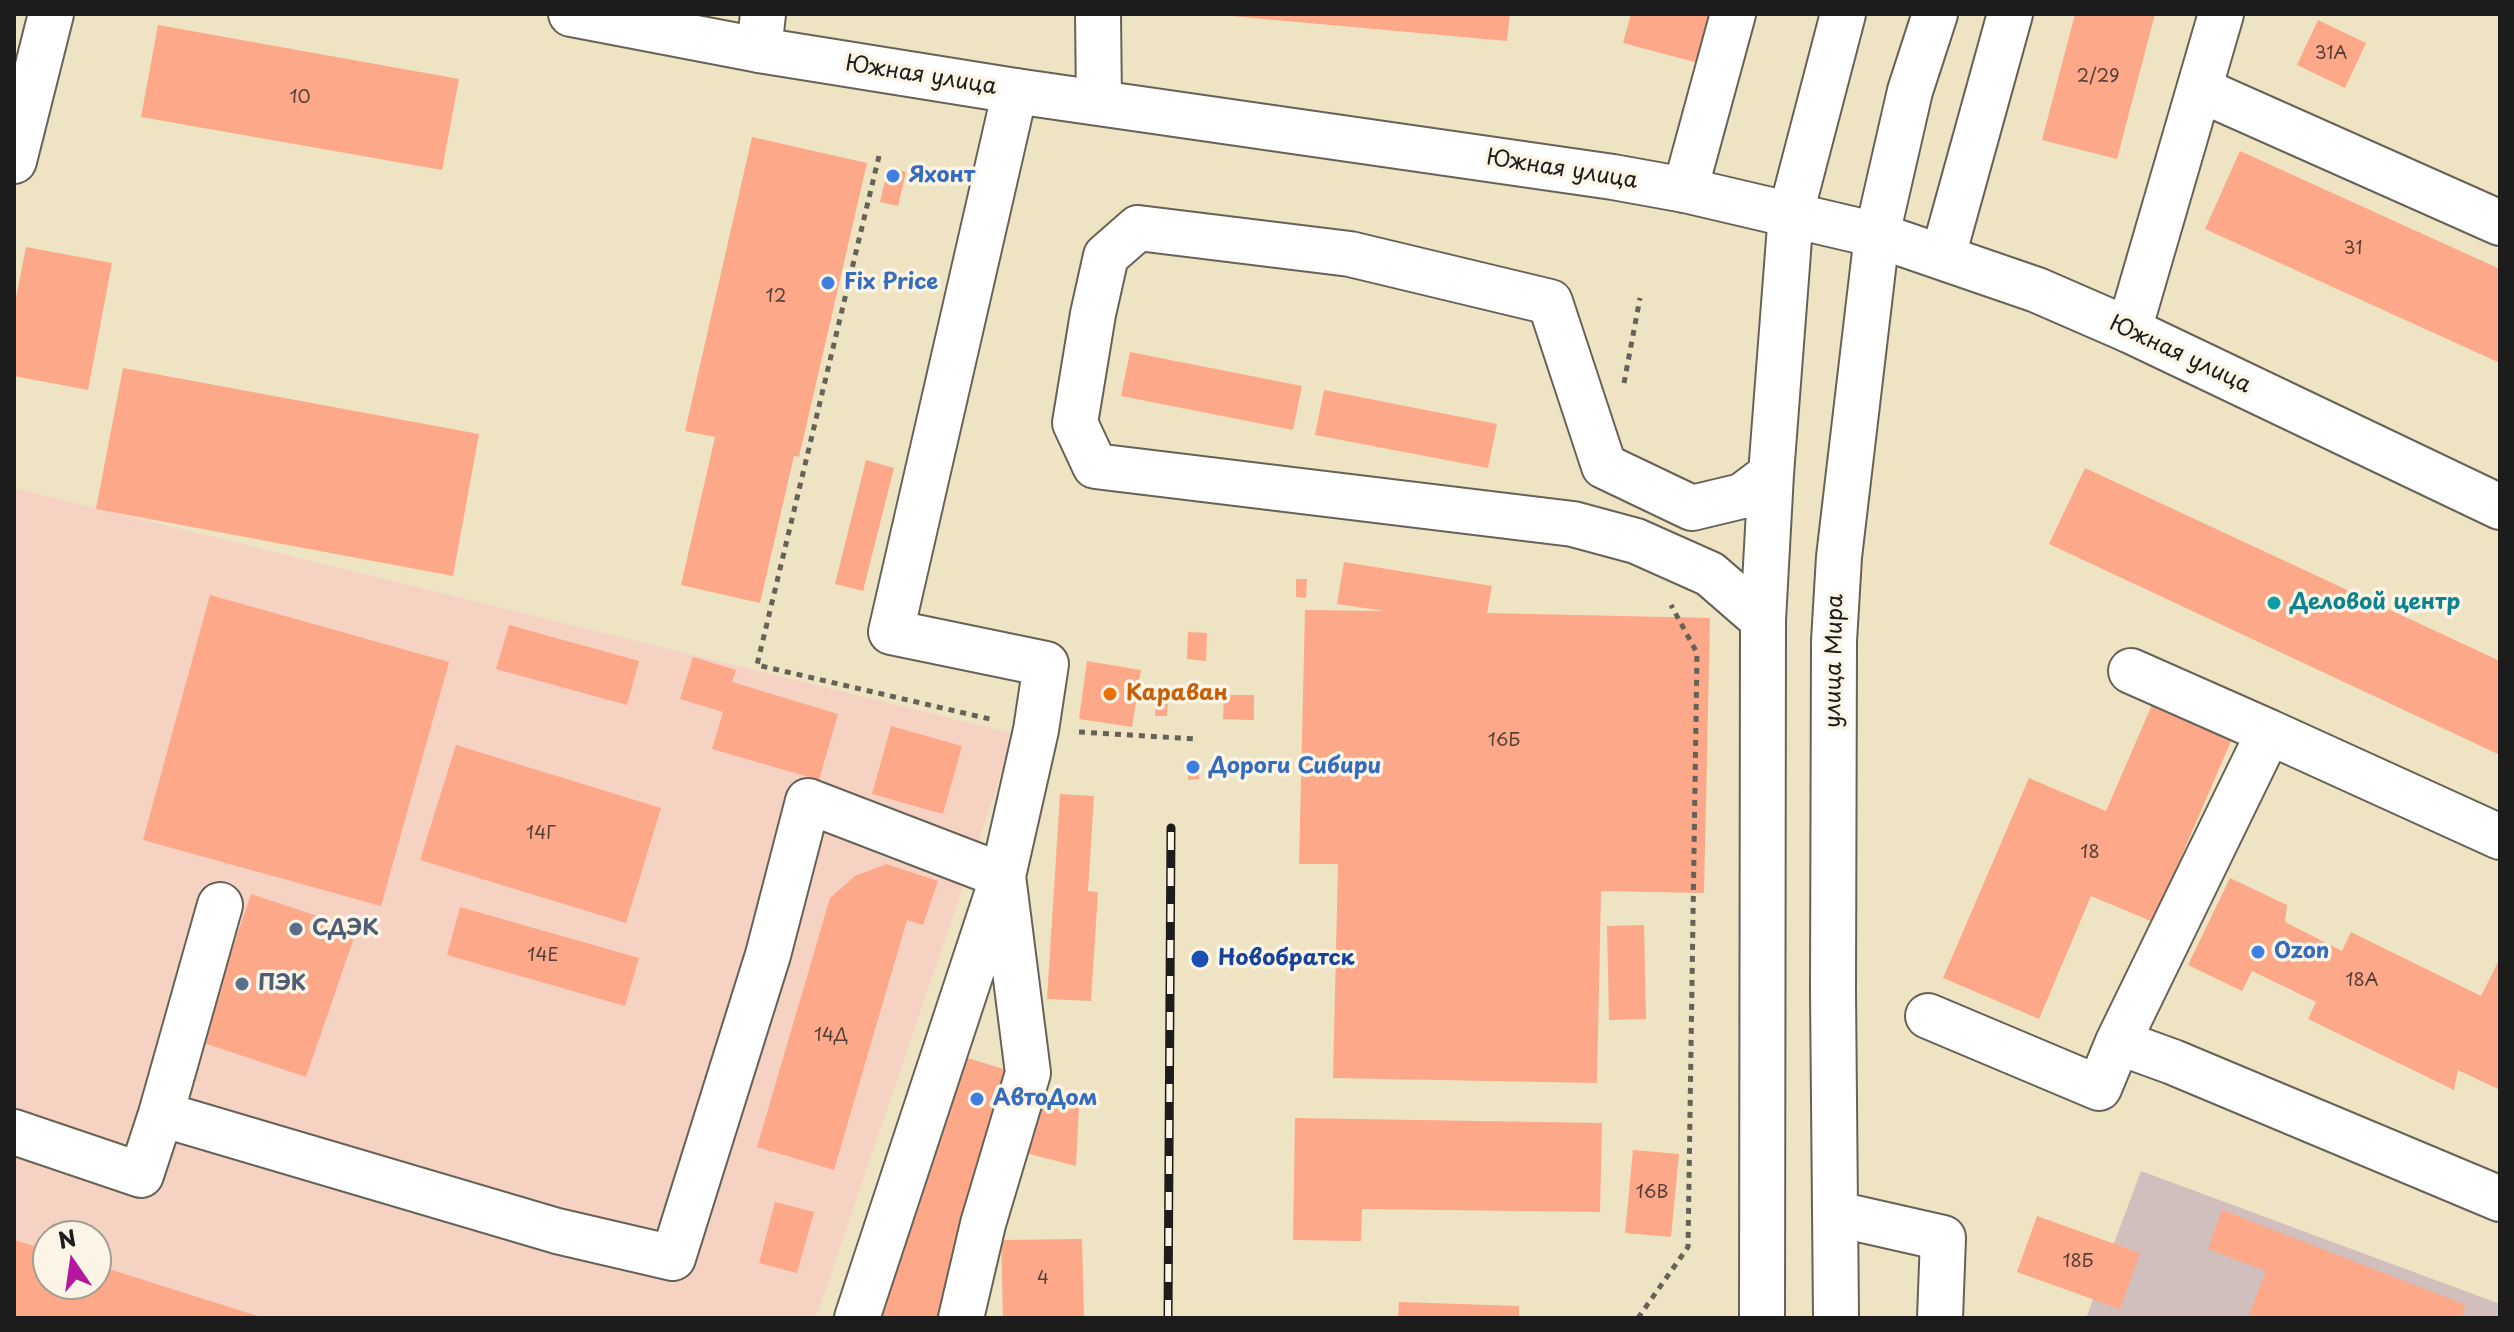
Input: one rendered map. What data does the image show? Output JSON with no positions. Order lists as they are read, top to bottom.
{
  "streets": {
    "street": ["Южная улица", "улица Мира"]
  },
  "crossings": [
    ["Южная улица", "улица Мира"]
  ],
  "places": [
    "Яхонт",
    "Fix Price",
    "Деловой центр",
    "Караван",
    "Дороги Сибири",
    "СДЭК",
    "Ozon",
    "Новобратск",
    "ПЭК",
    "АвтоДом"
  ],
  "house_numbers": [
    "31А",
    "2/29",
    "10",
    "31",
    "12",
    "16Б",
    "14Г",
    "18",
    "14Е",
    "18А",
    "14Д",
    "16В",
    "18Б",
    "4"
  ],
  "north": "top"
}
